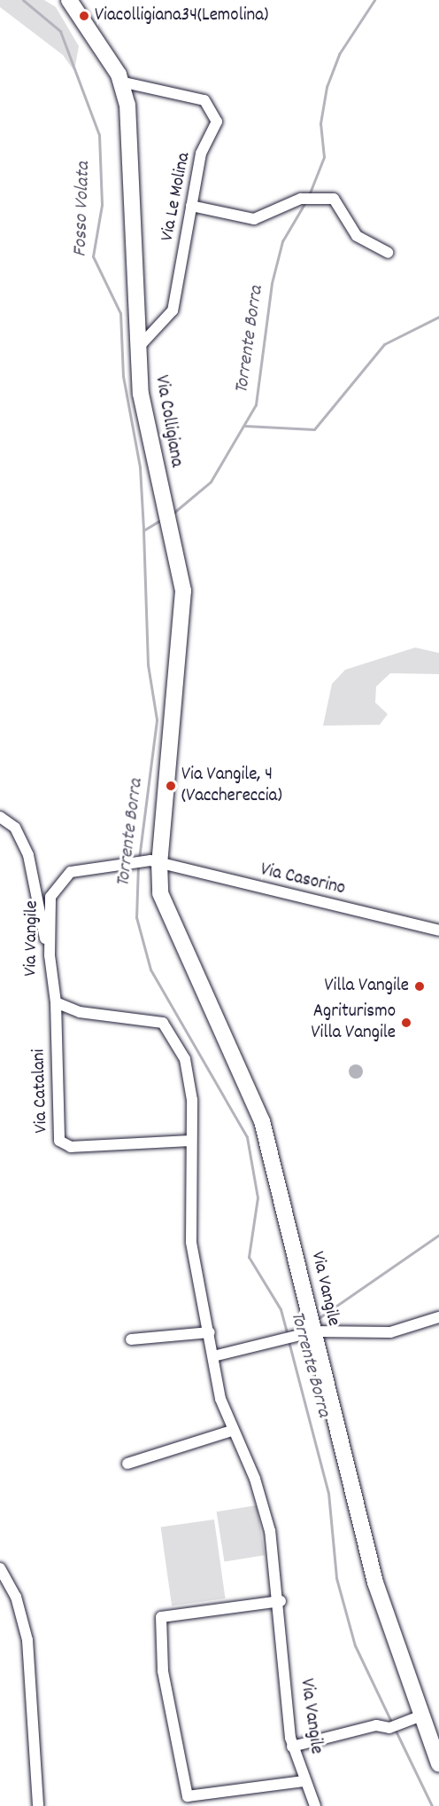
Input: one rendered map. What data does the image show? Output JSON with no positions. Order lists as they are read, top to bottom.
{
  "streets": {
    "street": [
      "Via Le Molina",
      "Via Colligiana",
      "Via Casorino",
      "Via Vangile",
      "Via Catalani"
    ]
  },
  "crossings": [
    ["Via Le Molina", "Via Colligiana"],
    ["Via Colligiana", "Via Casorino"],
    ["Via Colligiana", "Via Vangile"],
    ["Via Casorino", "Via Vangile"],
    ["Via Vangile", "Via Catalani"]
  ],
  "water": ["Fosso Volata", "Torrente Borra"],
  "places": [
    "Viacolligiana34(Lemolina)",
    "Via Vangile, 4 (Vacchereccia)",
    "Villa Vangile",
    "Agriturismo Villa Vangile"
  ]
}
